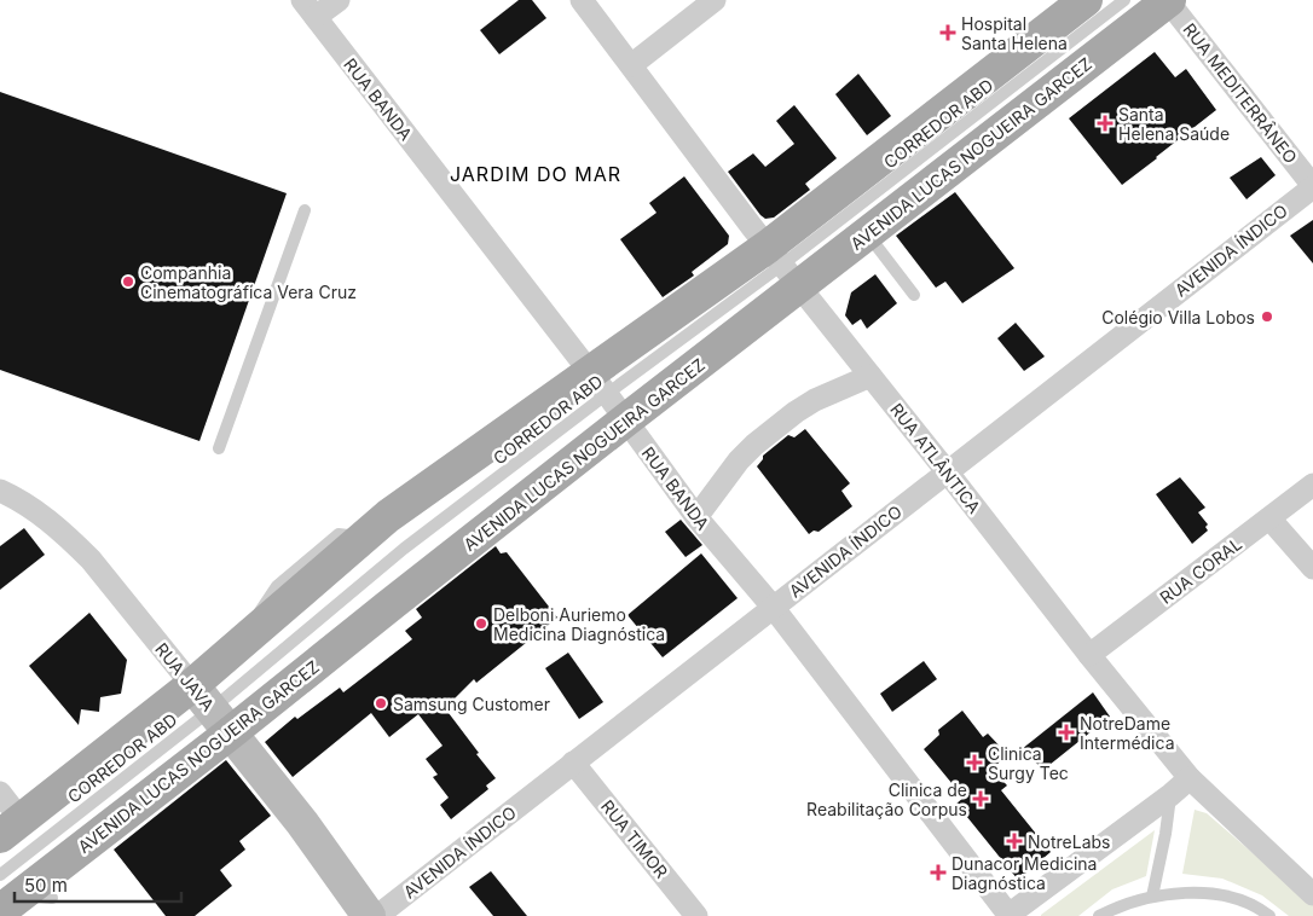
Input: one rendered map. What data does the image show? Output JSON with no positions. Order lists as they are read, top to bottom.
{
  "streets": {
    "main road": ["AVENIDA LUCAS NOGUEIRA GARCEZ"],
    "street": [
      "RUA MEDITERRÂNEO",
      "RUA BANDA",
      "AVENIDA ÍNDICO",
      "RUA ATLÂNTICA",
      "RUA CORAL",
      "RUA JAVA",
      "RUA TIMOR"
    ],
    "lane": ["CORREDOR ABD"]
  },
  "crossings": [
    ["RUA MEDITERRÂNEO", "AVENIDA LUCAS NOGUEIRA GARCEZ"],
    ["RUA MEDITERRÂNEO", "AVENIDA ÍNDICO"],
    ["RUA BANDA", "AVENIDA LUCAS NOGUEIRA GARCEZ"],
    ["RUA BANDA", "AVENIDA ÍNDICO"],
    ["CORREDOR ABD", "AVENIDA LUCAS NOGUEIRA GARCEZ"],
    ["CORREDOR ABD", "RUA ATLÂNTICA"],
    ["AVENIDA LUCAS NOGUEIRA GARCEZ", "RUA ATLÂNTICA"],
    ["AVENIDA LUCAS NOGUEIRA GARCEZ", "RUA JAVA"],
    ["AVENIDA ÍNDICO", "RUA ATLÂNTICA"],
    ["AVENIDA ÍNDICO", "RUA TIMOR"],
    ["RUA ATLÂNTICA", "RUA CORAL"]
  ],
  "districts": ["JARDIM DO MAR"],
  "places": {
    "health": [
      "Hospital Santa Helena",
      "Santa Helena Saúde",
      "NotreDame Intermédica",
      "Clinica Surgy Tec",
      "Clinica de Reabilitação Corpus",
      "NotreLabs",
      "Dunacor Medicina Diagnóstica"
    ],
    "other": [
      "Companhia Cinematográfica Vera Cruz",
      "Colégio Villa Lobos",
      "Delboni Auriemo Medicina Diagnóstica",
      "Samsung Customer"
    ]
  },
  "scale_bar": "50 m"
}
